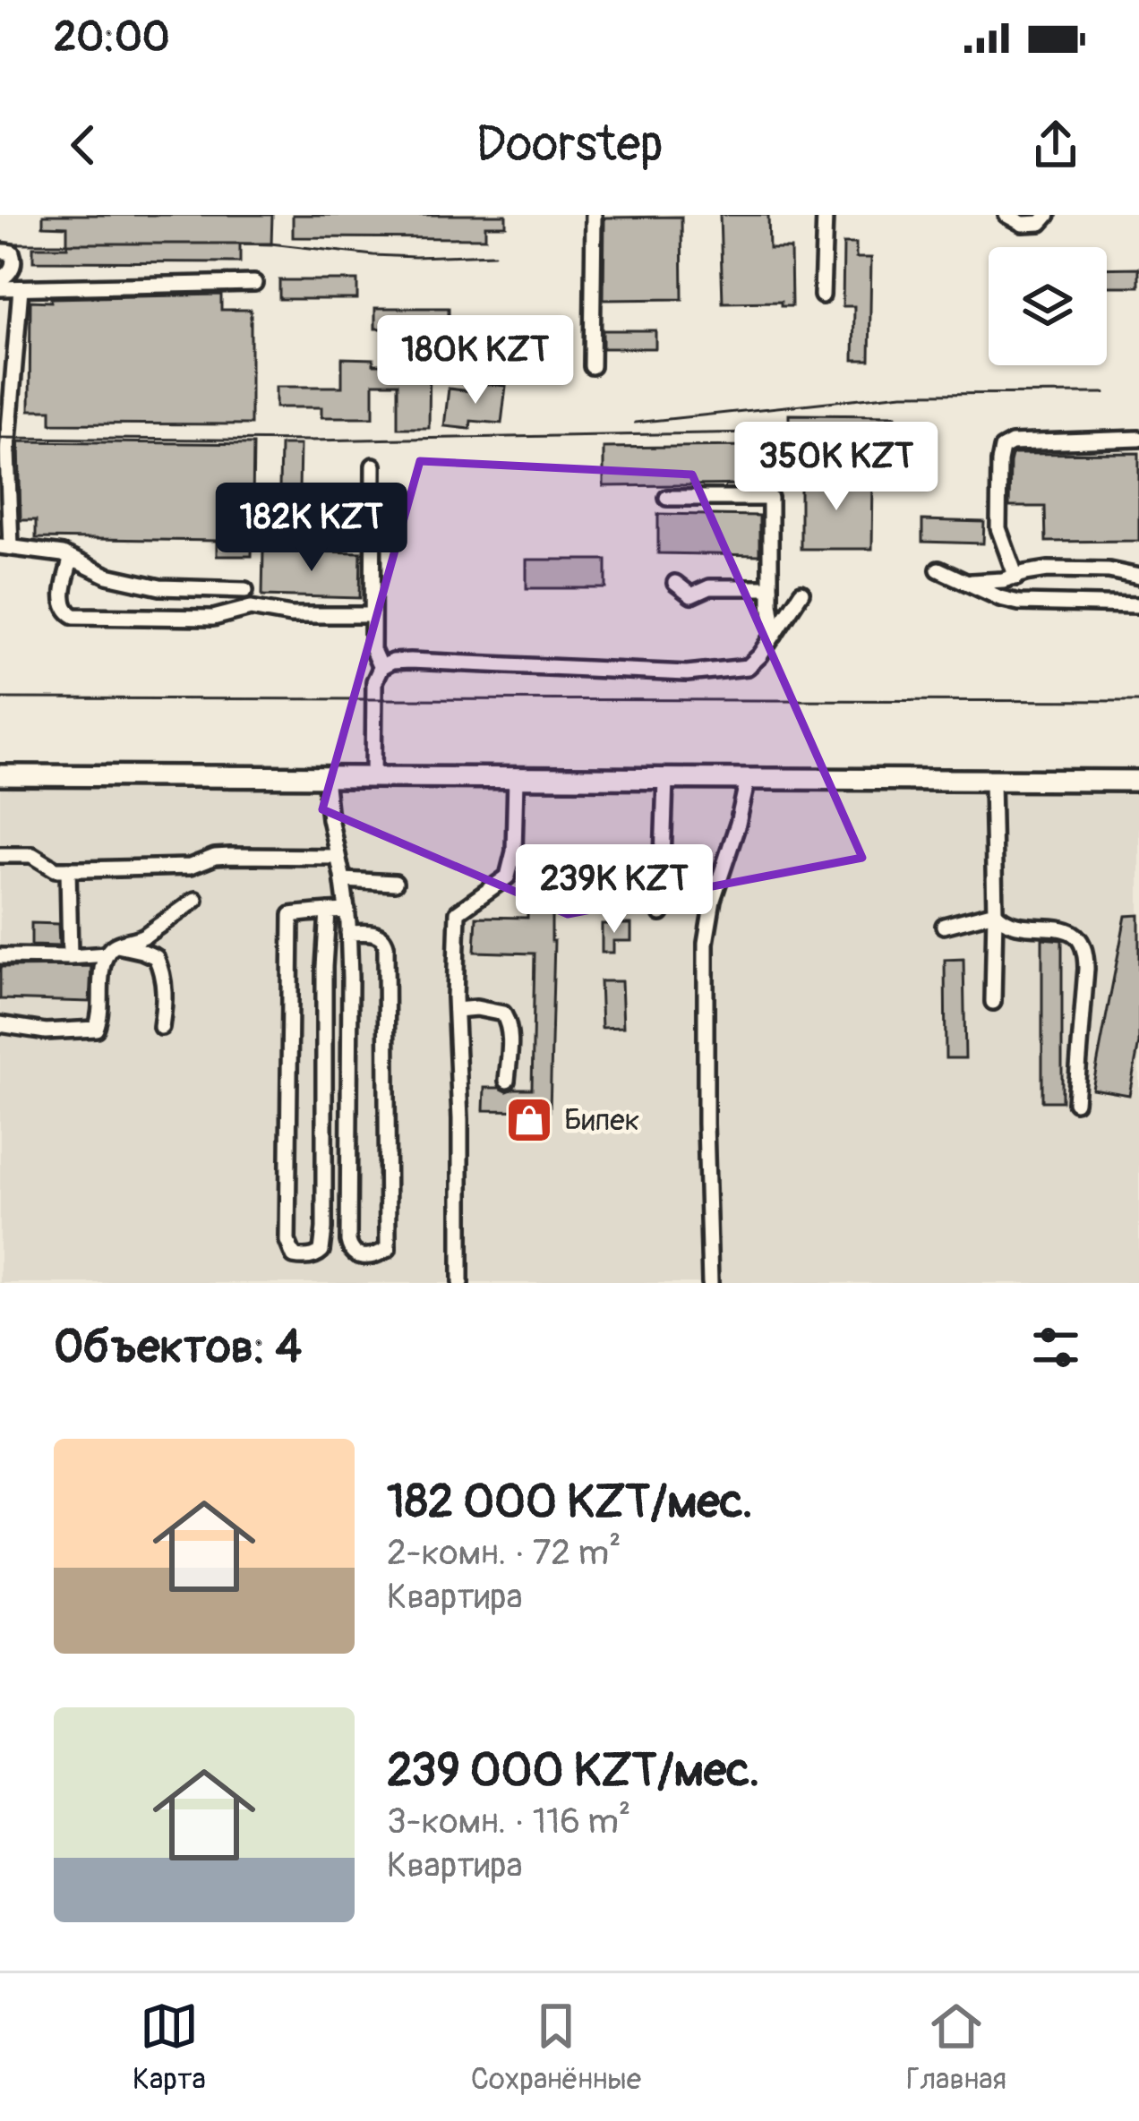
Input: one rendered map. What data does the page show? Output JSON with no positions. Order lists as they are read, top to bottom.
{
  "places": {
    "shop": ["Бипек"]
  },
  "page": {
    "status": "20:00",
    "header": "Doorstep",
    "price": [
      "180K KZT",
      "350K KZT",
      "182K KZT",
      "239K KZT"
    ],
    "heading": "Объектов: 4",
    "list": [
      {
        "name": "182 000 KZT/мес.",
        "note": "2-комн. · 72 m² · Квартира"
      },
      {
        "name": "239 000 KZT/мес.",
        "note": "3-комн. · 116 m² · Квартира"
      }
    ],
    "tabs": ["Карта", "Сохранённые", "Главная"]
  }
}
